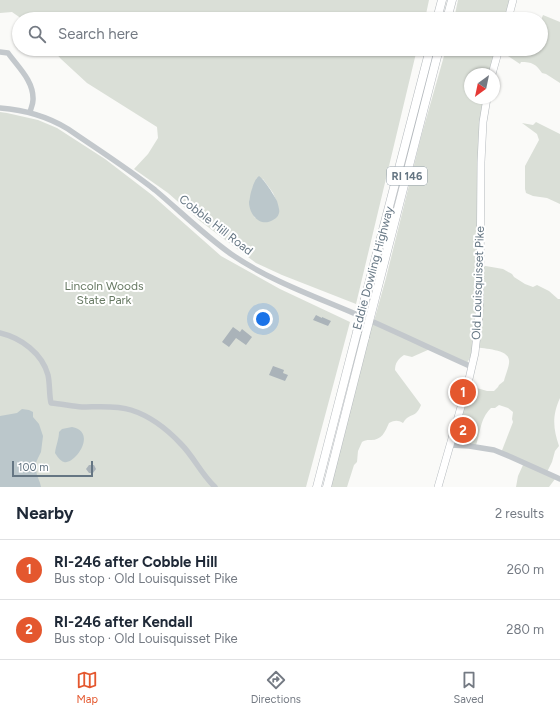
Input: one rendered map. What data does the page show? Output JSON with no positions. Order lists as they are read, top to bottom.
{
  "streets": {
    "highway": ["RI 146", "Eddie Dowling Highway"],
    "main road": ["Old Louisquisset Pike"],
    "street": ["Cobble Hill Road"]
  },
  "crossings": [
    ["Cobble Hill Road", "Old Louisquisset Pike"]
  ],
  "parks": ["Lincoln Woods State Park"],
  "scale_bar": "100 m",
  "north": "bottom left",
  "page": {
    "search": "Search here",
    "pins": ["1", "2"],
    "scale": "100 m",
    "heading": ["Nearby", "2 results"],
    "list": [
      {
        "mark": "1",
        "name": "RI-246 after Cobble Hill",
        "note": "Bus stop · Old Louisquisset Pike",
        "value": "260 m"
      },
      {
        "mark": "2",
        "name": "RI-246 after Kendall",
        "note": "Bus stop · Old Louisquisset Pike",
        "value": "280 m"
      }
    ],
    "nav": ["Map", "Directions", "Saved"]
  }
}
